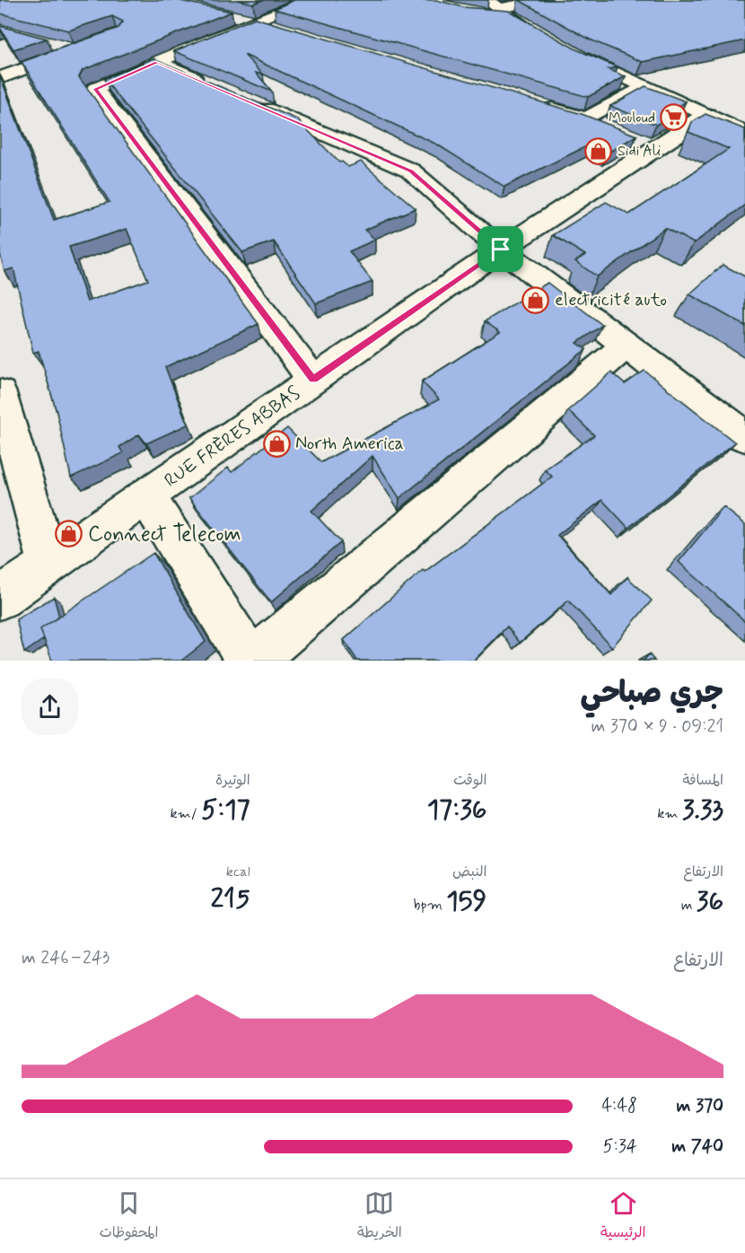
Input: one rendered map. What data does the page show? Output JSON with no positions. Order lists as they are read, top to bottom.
{
  "streets": {
    "street": ["RUE FRÈRES ABBAS"]
  },
  "places": {
    "supermarket": ["Mouloud"],
    "shop": [
      "Sidi Ali",
      "electricité auto",
      "North America",
      "Connect Telecom"
    ]
  },
  "page": {
    "heading": ["جري صباحي", "09:21 · 9 × 370 m"],
    "stats": [
      ["المسافة", "3.33 km"],
      ["الوقت", "17:36"],
      ["الوتيرة", "5:17 /km"],
      ["الارتفاع", "36 m"],
      ["النبض", "159 bpm"],
      ["kcal", "215"]
    ],
    "chart": ["الارتفاع", "243–246 m"],
    "list": [
      {
        "name": "370 m",
        "note": "4:48"
      },
      {
        "name": "740 m",
        "note": "5:34"
      }
    ],
    "tabs": ["الرئيسية", "الخريطة", "المحفوظات"]
  }
}
